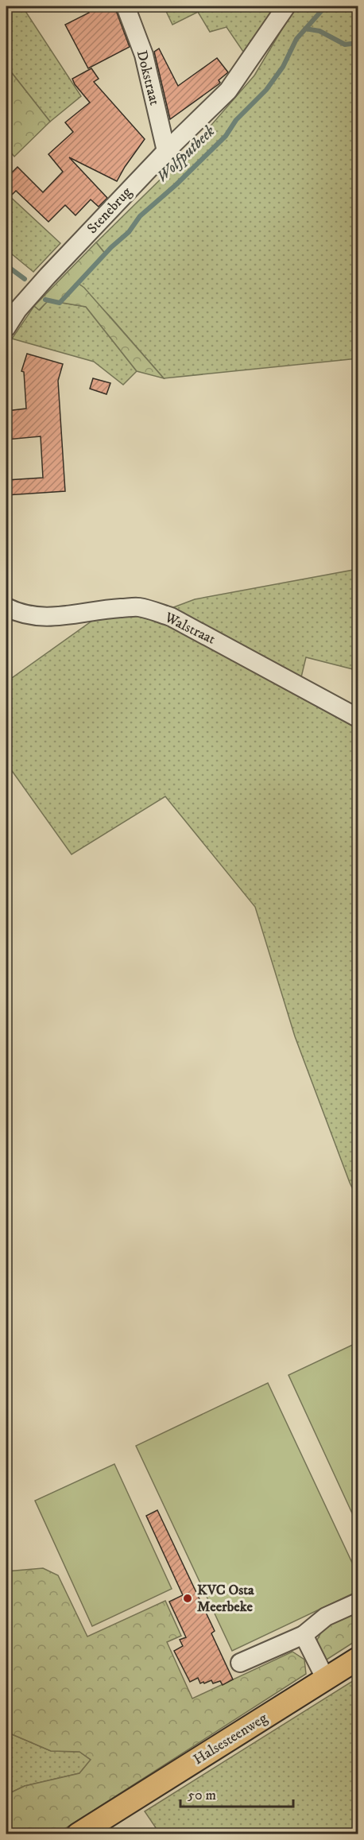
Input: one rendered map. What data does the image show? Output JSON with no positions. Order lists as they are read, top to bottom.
{
  "streets": {
    "main road": ["Halsesteenweg"],
    "street": ["Dokstraat", "Stenebrug", "Walstraat"]
  },
  "crossings": [
    ["Dokstraat", "Stenebrug"]
  ],
  "water": ["Wolfputbeek"],
  "places": ["KVC Osta Meerbeke"],
  "scale_bar": "50 m"
}
